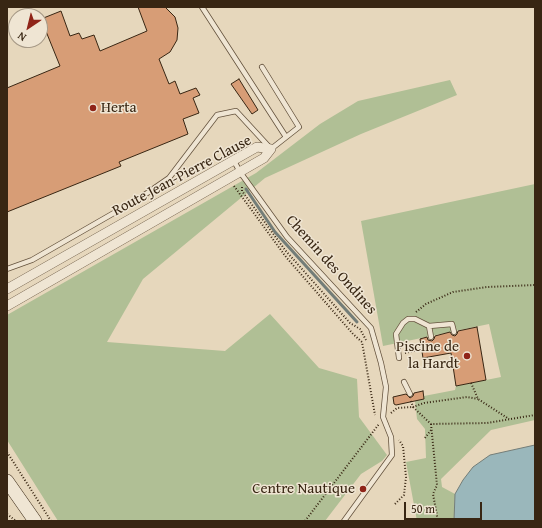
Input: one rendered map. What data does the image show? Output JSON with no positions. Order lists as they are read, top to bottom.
{
  "streets": {
    "street": ["Route Jean-Pierre Clause"],
    "lane": ["Chemin des Ondines"]
  },
  "crossings": [
    ["Route Jean-Pierre Clause", "Chemin des Ondines"]
  ],
  "places": ["Herta", "Piscine de la Hardt", "Centre Nautique"],
  "scale_bar": "50 m",
  "north": "bottom left"
}
